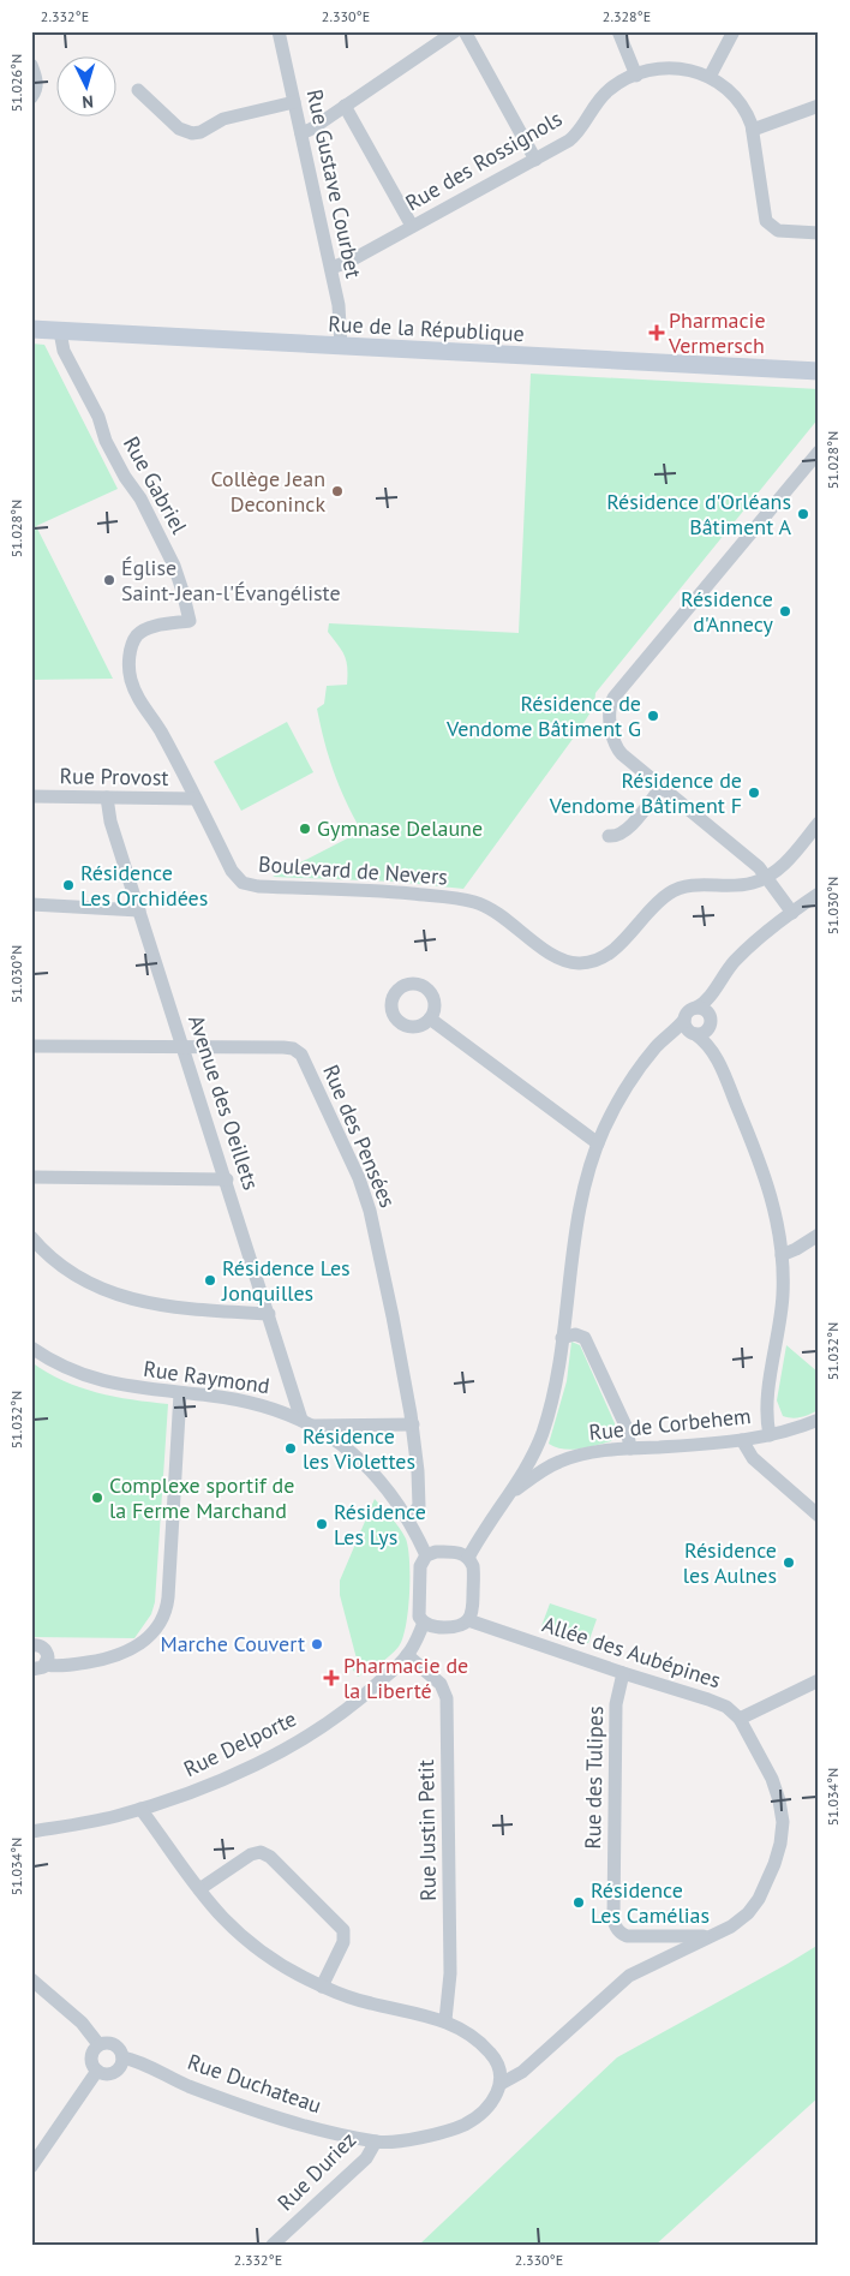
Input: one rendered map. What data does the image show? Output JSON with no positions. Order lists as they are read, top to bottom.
{
  "streets": {
    "street": [
      "Rue des Rossignols",
      "Rue Gustave Courbet",
      "Rue de la République",
      "Rue Gabriel",
      "Rue Provost",
      "Boulevard de Nevers",
      "Avenue des Oeillets",
      "Rue des Pensées",
      "Rue Raymond",
      "Rue de Corbehem",
      "Allée des Aubépines",
      "Rue Delporte",
      "Rue des Tulipes",
      "Rue Justin Petit",
      "Rue Duchateau",
      "Rue Duriez"
    ]
  },
  "crossings": [
    ["Rue des Rossignols", "Rue Gustave Courbet"],
    ["Rue Gustave Courbet", "Rue de la République"],
    ["Rue de la République", "Rue Gabriel"],
    ["Rue Gabriel", "Rue Provost"],
    ["Rue Gabriel", "Boulevard de Nevers"],
    ["Rue Provost", "Avenue des Oeillets"],
    ["Avenue des Oeillets", "Rue des Pensées"],
    ["Avenue des Oeillets", "Rue Raymond"],
    ["Rue des Pensées", "Rue Raymond"],
    ["Rue Raymond", "Allée des Aubépines"],
    ["Rue Raymond", "Rue Delporte"],
    ["Allée des Aubépines", "Rue Delporte"],
    ["Allée des Aubépines", "Rue des Tulipes"],
    ["Rue Delporte", "Rue Justin Petit"],
    ["Rue Duchateau", "Rue Duriez"]
  ],
  "places": {
    "health": ["Pharmacie Vermersch", "Pharmacie de la Liberté"],
    "other": [
      "Collège Jean Deconinck",
      "Résidence d'Orléans Bâtiment A",
      "Église Saint-Jean-l'Évangéliste",
      "Résidence d'Annecy",
      "Résidence de Vendome Bâtiment G",
      "Résidence de Vendome Bâtiment F",
      "Gymnase Delaune",
      "Résidence Les Orchidées",
      "Résidence Les Jonquilles",
      "Résidence les Violettes",
      "Complexe sportif de la Ferme Marchand",
      "Résidence Les Lys",
      "Résidence les Aulnes",
      "Marche Couvert",
      "Résidence Les Camélias"
    ]
  },
  "north": "bottom",
  "coordinates": [
    "2.332°E",
    "2.330°E",
    "2.328°E",
    "51.026°N",
    "51.028°N",
    "51.030°N",
    "51.032°N",
    "51.034°N"
  ]
}
